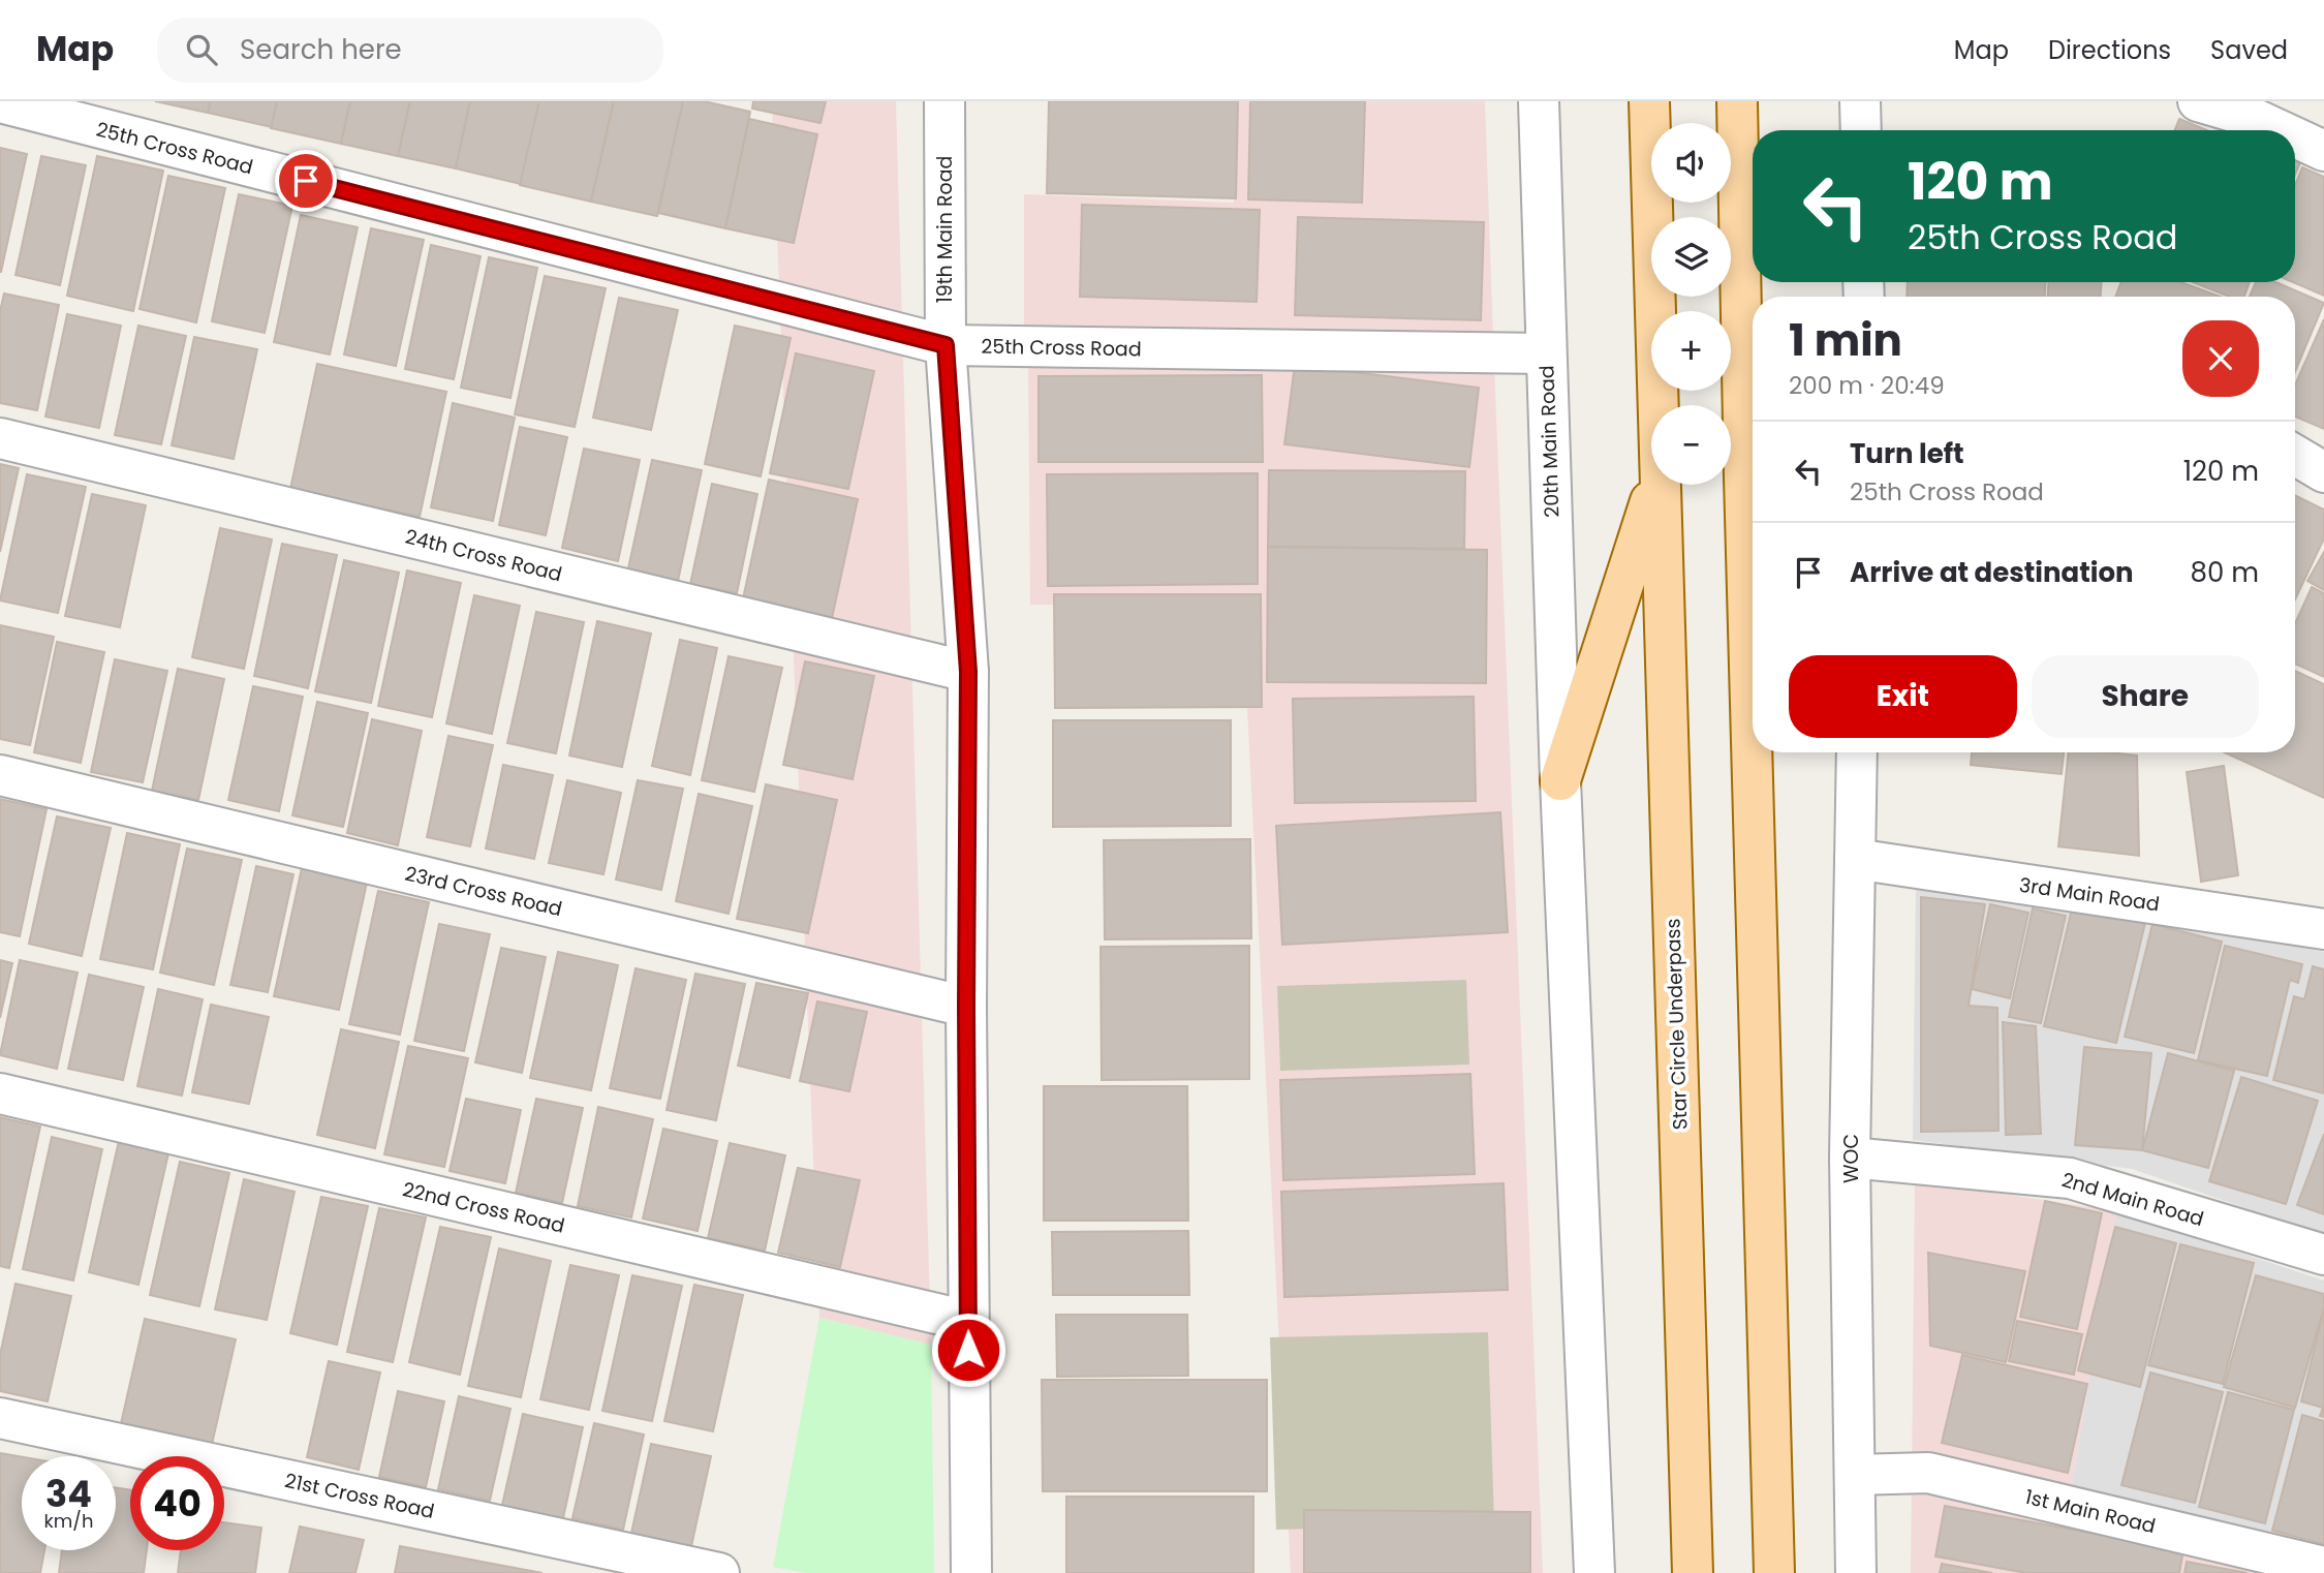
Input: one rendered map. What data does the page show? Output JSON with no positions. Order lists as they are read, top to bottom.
{
  "streets": {
    "main road": ["Star Circle Underpass"],
    "street": [
      "25th Cross Road",
      "19th Main Road",
      "20th Main Road",
      "24th Cross Road",
      "23rd Cross Road",
      "3rd Main Road",
      "WOC",
      "2nd Main Road",
      "22nd Cross Road",
      "21st Cross Road",
      "1st Main Road"
    ]
  },
  "crossings": [
    ["25th Cross Road", "19th Main Road"],
    ["25th Cross Road", "20th Main Road"],
    ["19th Main Road", "24th Cross Road"],
    ["19th Main Road", "23rd Cross Road"],
    ["19th Main Road", "22nd Cross Road"],
    ["3rd Main Road", "WOC"],
    ["WOC", "2nd Main Road"],
    ["WOC", "1st Main Road"]
  ],
  "page": {
    "header": "Map",
    "search": "Search here",
    "nav": ["Map", "Directions", "Saved"],
    "map_buttons": ["+", "−"],
    "turn": ["120 m", "25th Cross Road"],
    "heading": ["1 min", "200 m · 20:49"],
    "list": [
      {
        "name": "Turn left",
        "note": "25th Cross Road",
        "value": "120 m"
      },
      {
        "name": "Arrive at destination",
        "value": "80 m"
      }
    ],
    "buttons": ["Exit", "Share"],
    "speed": "34 km/h",
    "limit": "40"
  }
}
